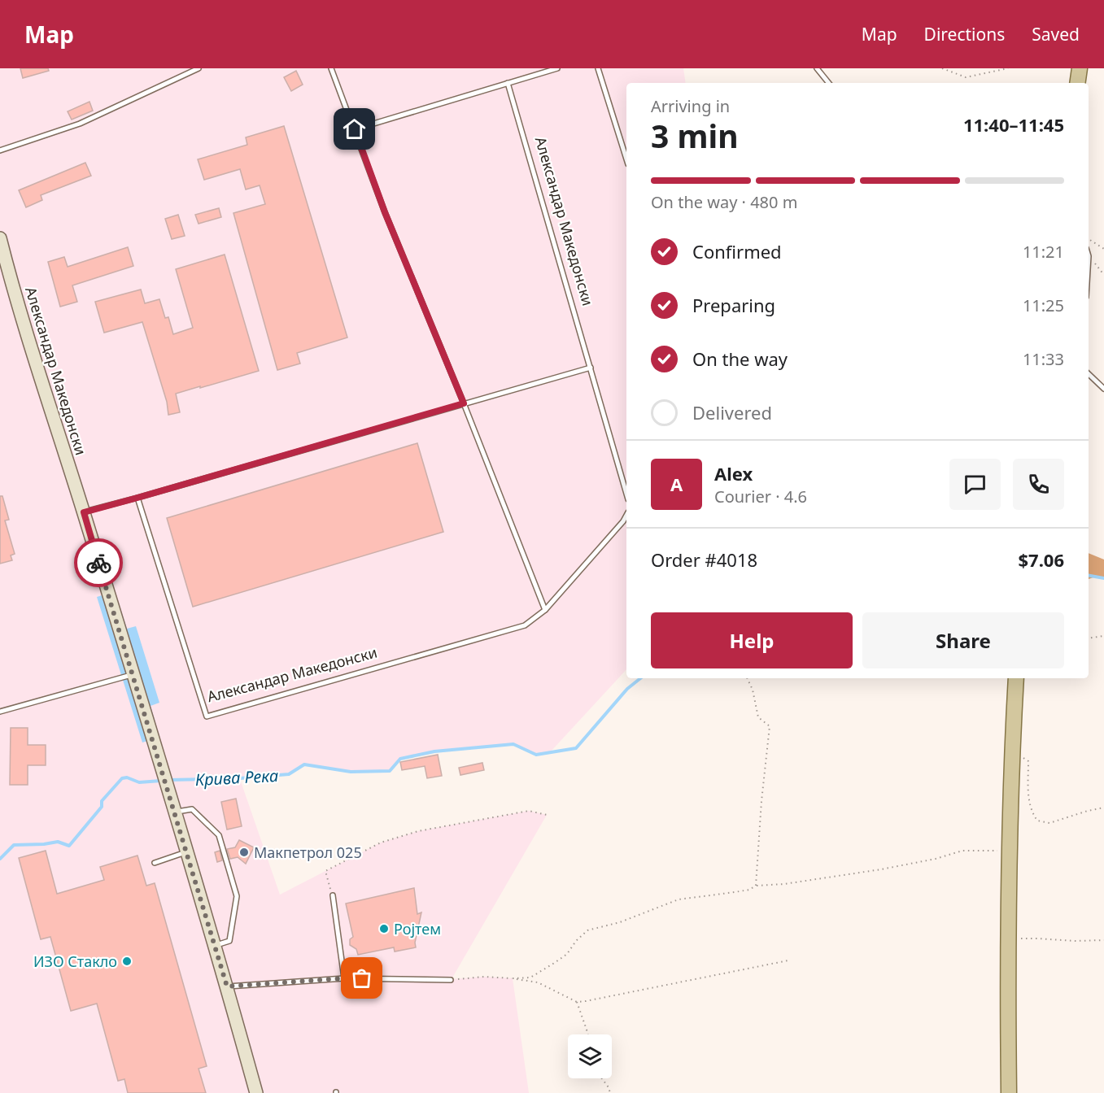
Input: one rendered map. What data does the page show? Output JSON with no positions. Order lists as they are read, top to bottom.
{
  "streets": {
    "main road": ["Александар Македонски"]
  },
  "water": ["Крива Река"],
  "places": ["Макпетрол 025", "Ројтем", "ИЗО Стакло"],
  "page": {
    "header": "Map",
    "nav": ["Map", "Directions", "Saved"],
    "heading": ["3 min", "Arriving in", "11:40–11:45"],
    "panel": [
      "Alex",
      "Courier · 4.6",
      "Order #4018",
      "$7.06"
    ],
    "bar": "On the way · 480 m",
    "list": [
      ["Confirmed", "11:21"],
      ["Preparing", "11:25"],
      ["On the way", "11:33"],
      "Delivered"
    ],
    "round": "A",
    "buttons": ["Help", "Share"]
  }
}
